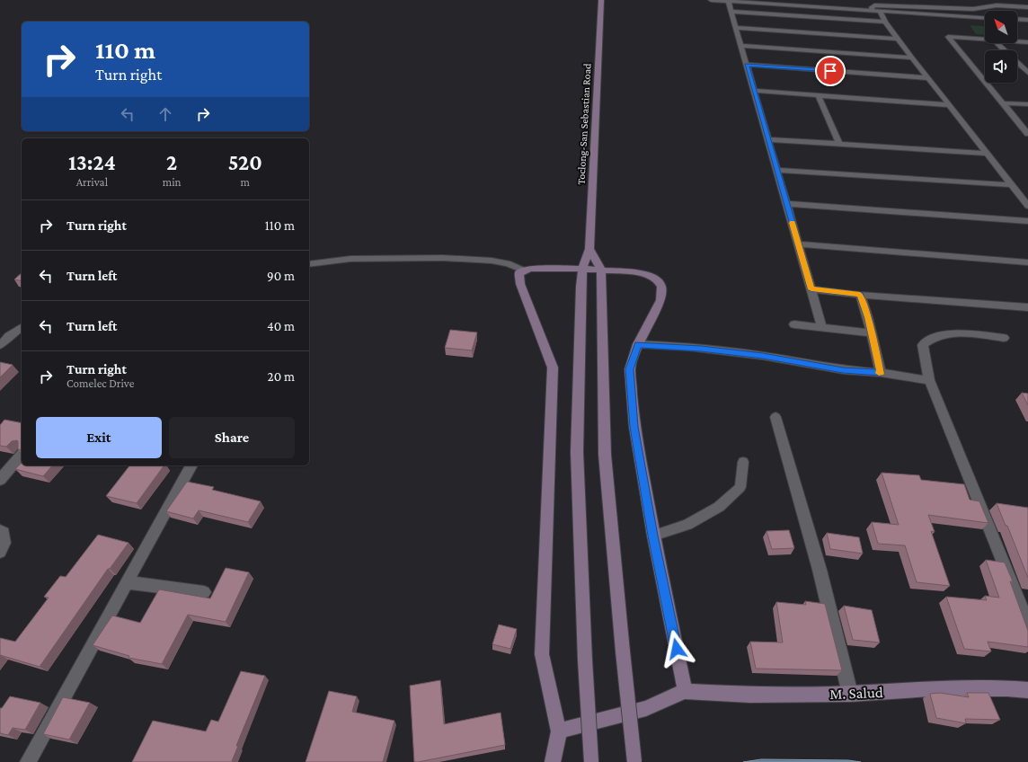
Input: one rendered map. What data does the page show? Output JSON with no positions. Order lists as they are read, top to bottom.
{
  "streets": {
    "main road": ["Toclong-San Sebastian Road", "M. Salud"]
  },
  "north": "top left",
  "page": {
    "turn": ["110 m", "Turn right"],
    "eta": [
      "13:24",
      "Arrival",
      "2",
      "min",
      "520",
      "m"
    ],
    "list": [
      {
        "name": "Turn right",
        "value": "110 m"
      },
      {
        "name": "Turn left",
        "value": "90 m"
      },
      {
        "name": "Turn left",
        "value": "40 m"
      },
      {
        "name": "Turn right",
        "note": "Comelec Drive",
        "value": "20 m"
      }
    ],
    "buttons": ["Exit", "Share"]
  }
}
